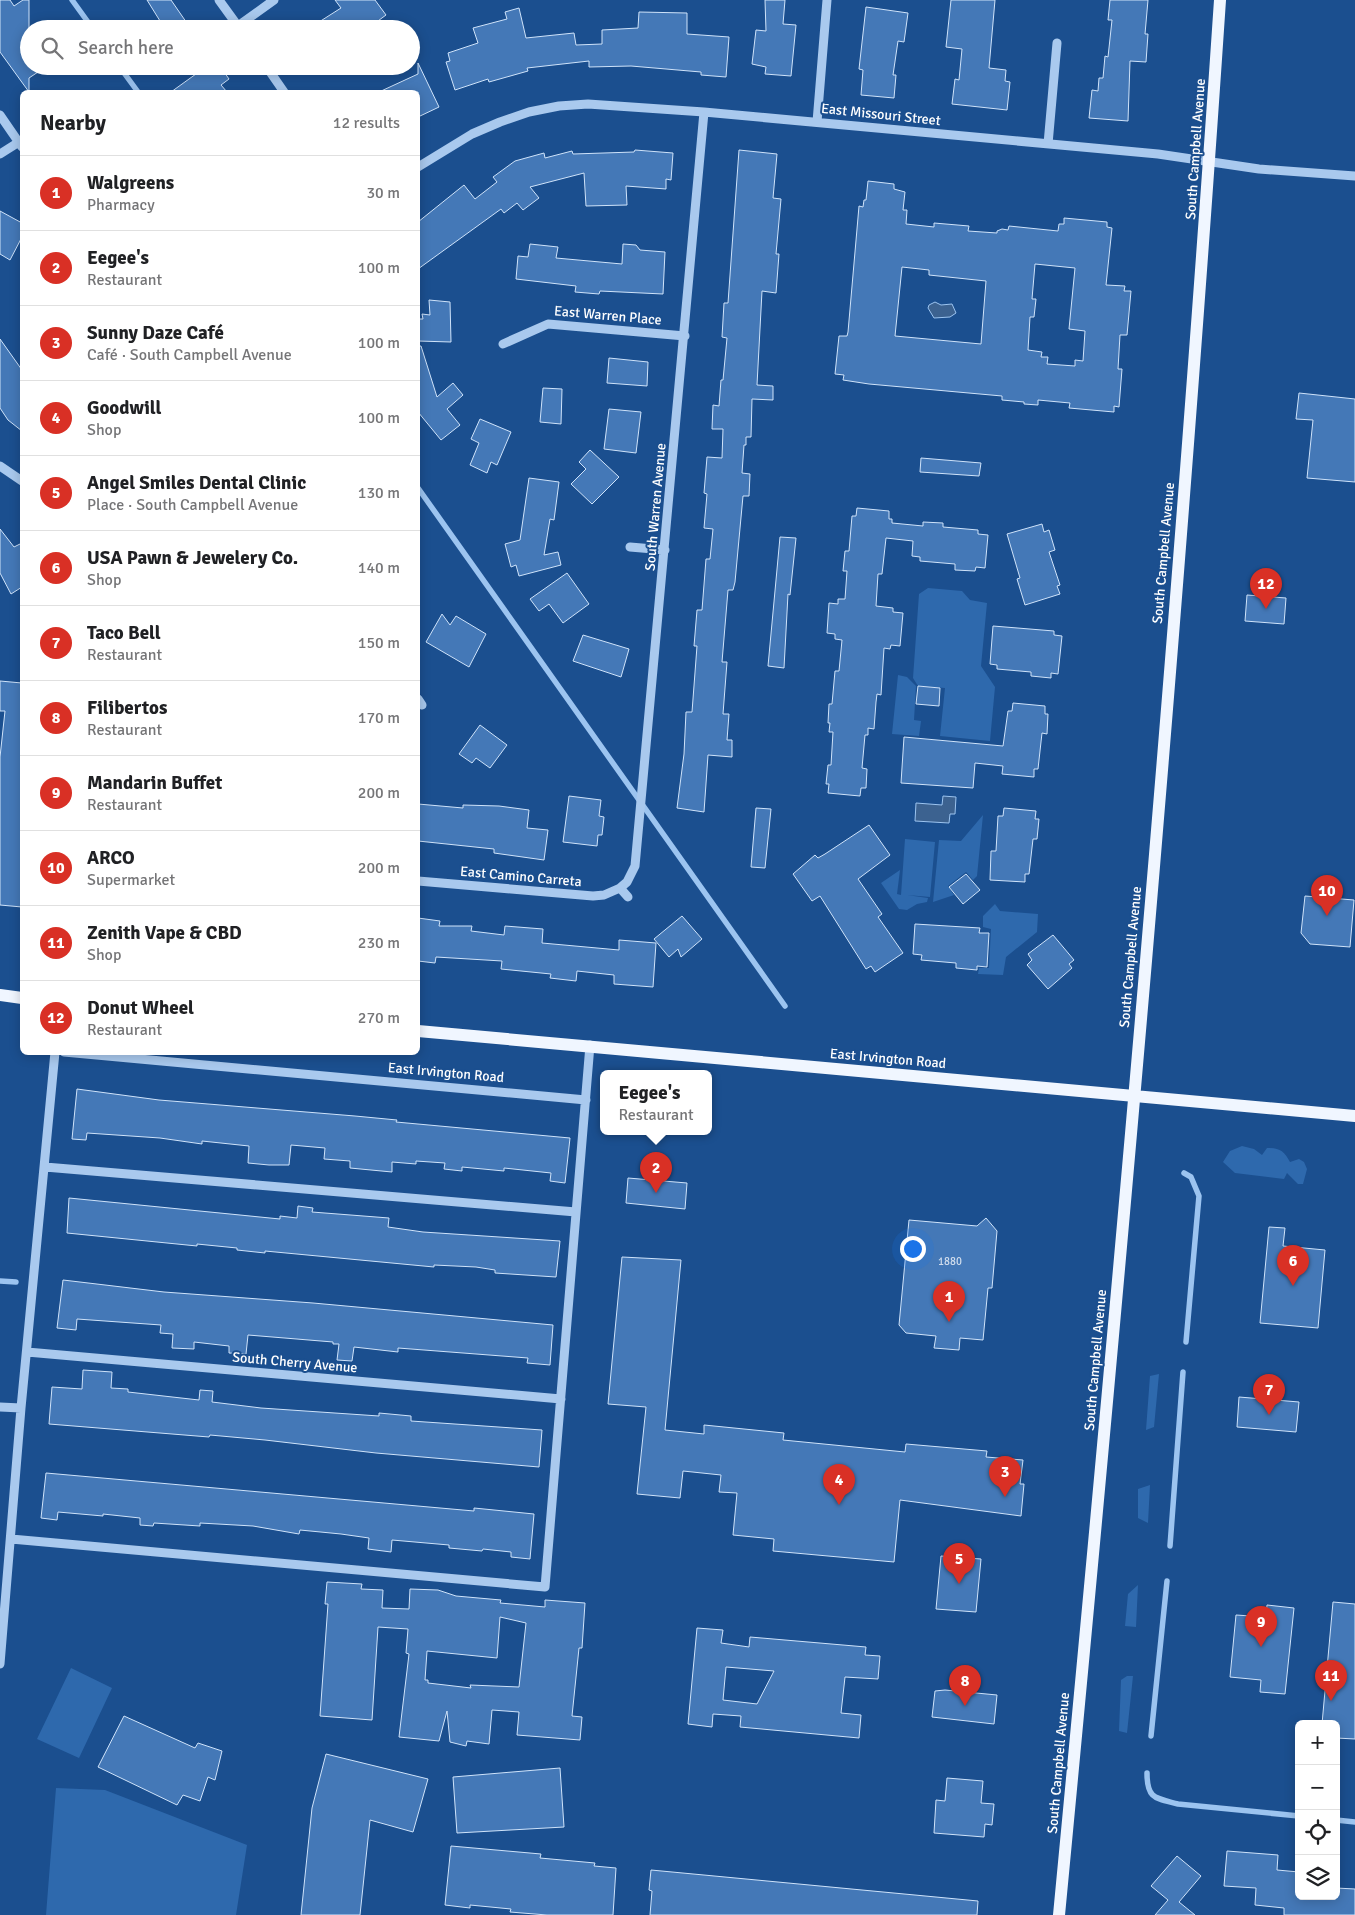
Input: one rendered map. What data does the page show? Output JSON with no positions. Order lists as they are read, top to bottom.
{
  "streets": {
    "main road": ["South Campbell Avenue", "East Irvington Road"],
    "street": [
      "East Missouri Street",
      "East Warren Place",
      "South Warren Avenue",
      "East Camino Carreta",
      "South Cherry Avenue"
    ]
  },
  "crossings": [
    ["East Missouri Street", "South Campbell Avenue"],
    ["East Missouri Street", "South Warren Avenue"],
    ["South Campbell Avenue", "East Irvington Road"],
    ["East Warren Place", "South Warren Avenue"],
    ["South Warren Avenue", "East Camino Carreta"]
  ],
  "house_numbers": ["1880"],
  "page": {
    "search": "Search here",
    "heading": ["Nearby", "12 results"],
    "list": [
      {
        "mark": "1",
        "name": "Walgreens",
        "note": "Pharmacy",
        "value": "30 m"
      },
      {
        "mark": "2",
        "name": "Eegee's",
        "note": "Restaurant",
        "value": "100 m"
      },
      {
        "mark": "3",
        "name": "Sunny Daze Café",
        "note": "Café · South Campbell Avenue",
        "value": "100 m"
      },
      {
        "mark": "4",
        "name": "Goodwill",
        "note": "Shop",
        "value": "100 m"
      },
      {
        "mark": "5",
        "name": "Angel Smiles Dental Clinic",
        "note": "Place · South Campbell Avenue",
        "value": "130 m"
      },
      {
        "mark": "6",
        "name": "USA Pawn & Jewelery Co.",
        "note": "Shop",
        "value": "140 m"
      },
      {
        "mark": "7",
        "name": "Taco Bell",
        "note": "Restaurant",
        "value": "150 m"
      },
      {
        "mark": "8",
        "name": "Filibertos",
        "note": "Restaurant",
        "value": "170 m"
      },
      {
        "mark": "9",
        "name": "Mandarin Buffet",
        "note": "Restaurant",
        "value": "200 m"
      },
      {
        "mark": "10",
        "name": "ARCO",
        "note": "Supermarket",
        "value": "200 m"
      },
      {
        "mark": "11",
        "name": "Zenith Vape & CBD",
        "note": "Shop",
        "value": "230 m"
      },
      {
        "mark": "12",
        "name": "Donut Wheel",
        "note": "Restaurant",
        "value": "270 m"
      }
    ],
    "pins": [
      "12",
      "10",
      "2",
      "6",
      "1",
      "7",
      "3",
      "4",
      "5",
      "9",
      "11",
      "8"
    ],
    "popup": ["Eegee's", "Restaurant"],
    "map_buttons": ["+", "−"]
  }
}
